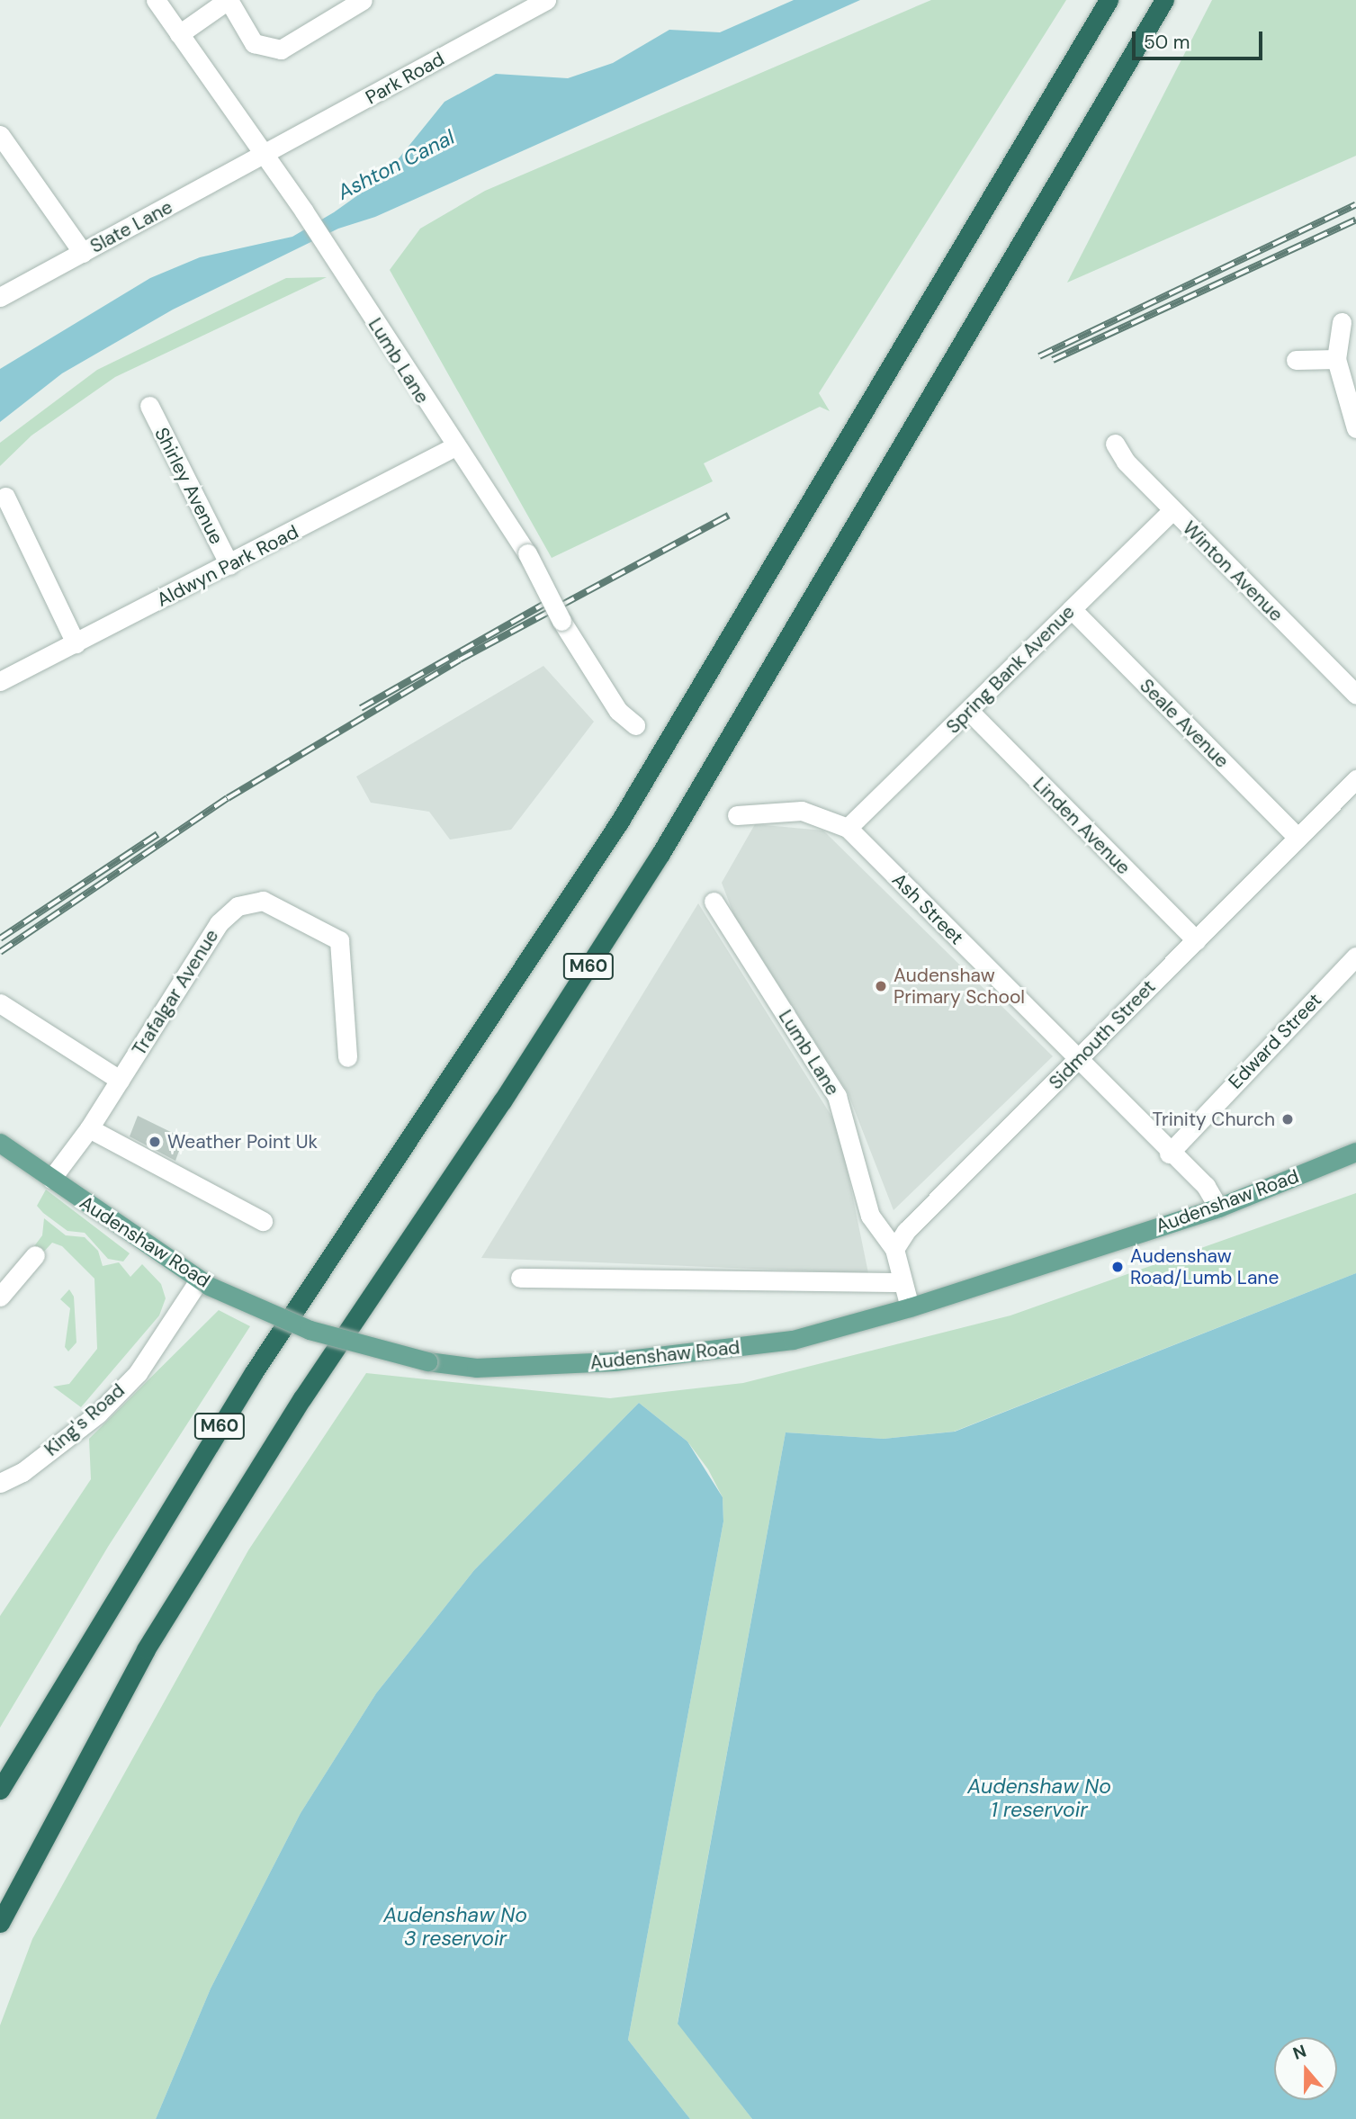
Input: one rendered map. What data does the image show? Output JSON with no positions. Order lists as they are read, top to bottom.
{
  "streets": {
    "highway": ["M60"],
    "main road": ["Audenshaw Road"],
    "street": [
      "Park Road",
      "Slate Lane",
      "Lumb Lane",
      "Shirley Avenue",
      "Aldwyn Park Road",
      "Winton Avenue",
      "Spring Bank Avenue",
      "Seale Avenue",
      "Linden Avenue",
      "Ash Street",
      "Trafalgar Avenue",
      "Sidmouth Street",
      "Edward Street",
      "King's Road"
    ]
  },
  "crossings": [
    ["Park Road", "Slate Lane"],
    ["Park Road", "Lumb Lane"],
    ["Slate Lane", "Lumb Lane"],
    ["Lumb Lane", "Aldwyn Park Road"],
    ["Lumb Lane", "Sidmouth Street"],
    ["Shirley Avenue", "Aldwyn Park Road"],
    ["Winton Avenue", "Spring Bank Avenue"],
    ["Spring Bank Avenue", "Seale Avenue"],
    ["Spring Bank Avenue", "Linden Avenue"],
    ["Spring Bank Avenue", "Ash Street"],
    ["Seale Avenue", "Sidmouth Street"],
    ["Linden Avenue", "Sidmouth Street"],
    ["Ash Street", "Sidmouth Street"],
    ["Ash Street", "Edward Street"],
    ["Ash Street", "Audenshaw Road"],
    ["Trafalgar Avenue", "Audenshaw Road"],
    ["Audenshaw Road", "King's Road"]
  ],
  "water": ["Ashton Canal", "Audenshaw No 1 reservoir", "Audenshaw No 3 reservoir"],
  "places": [
    "Audenshaw Primary School",
    "Trinity Church",
    "Weather Point Uk",
    "Audenshaw Road/Lumb Lane"
  ],
  "scale_bar": "50 m",
  "north": "top"
}
